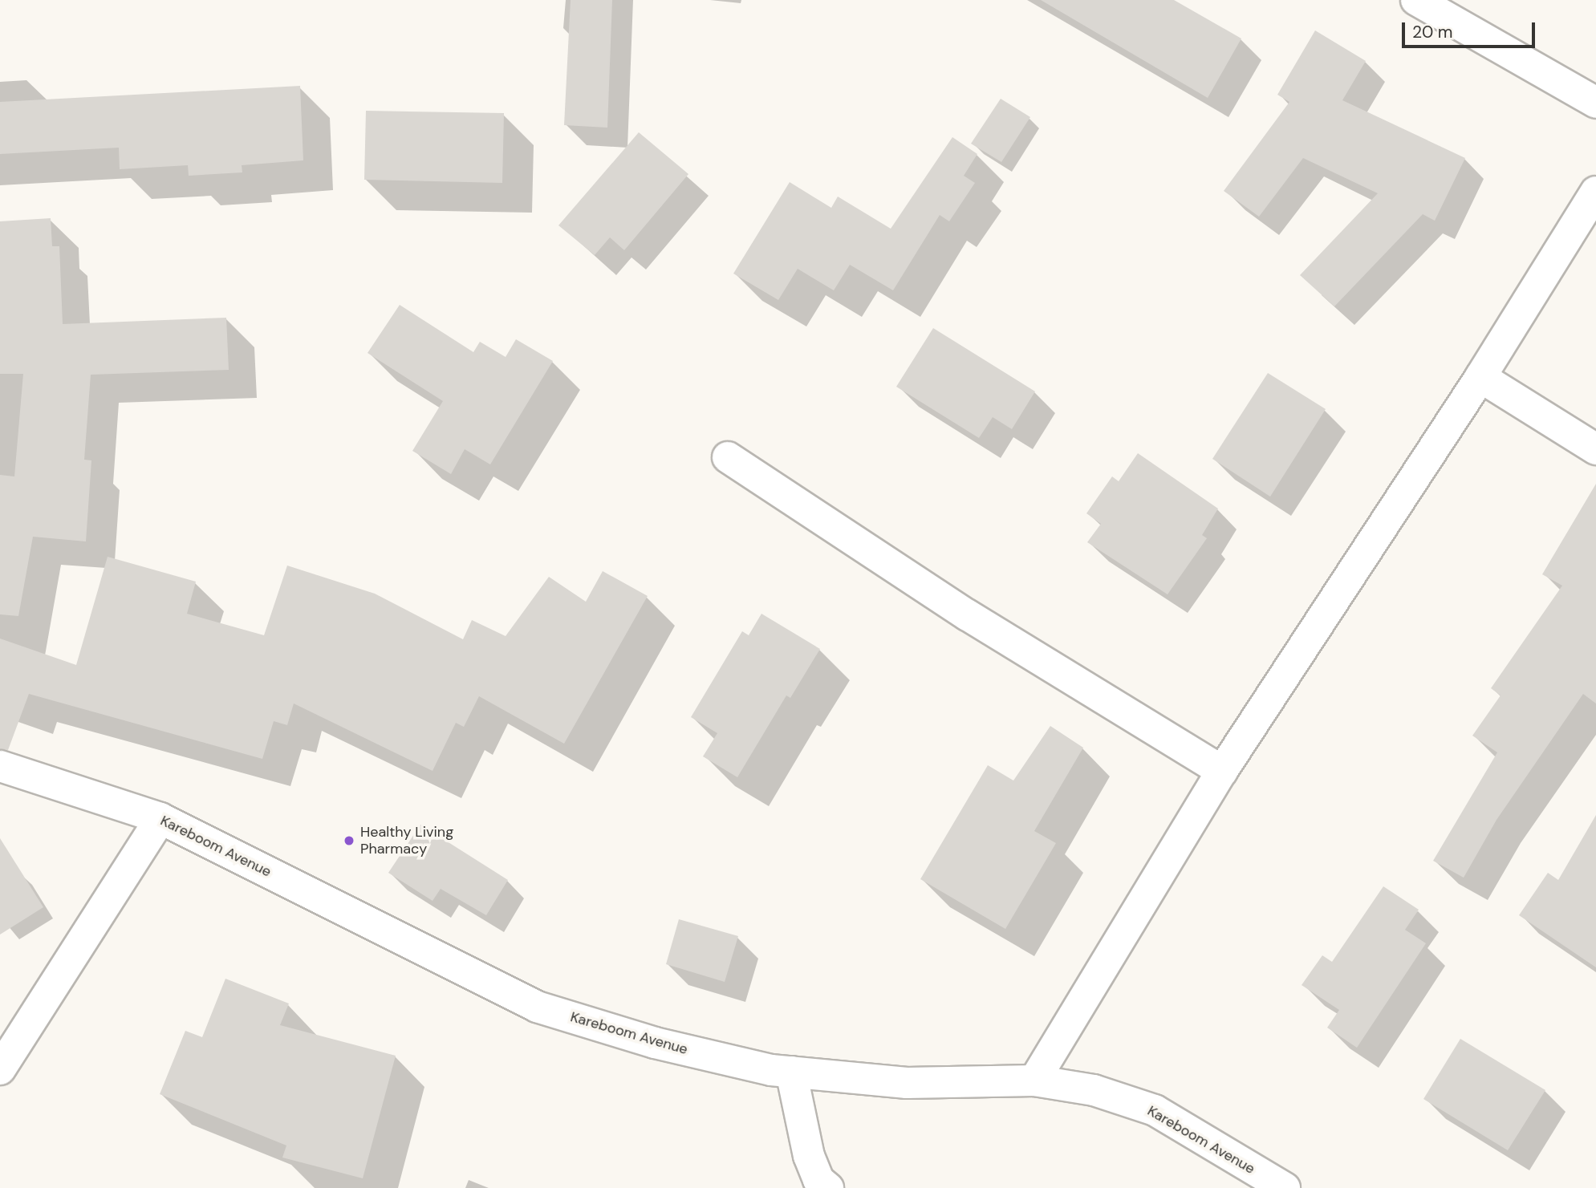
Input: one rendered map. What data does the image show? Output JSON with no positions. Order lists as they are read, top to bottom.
{
  "streets": {
    "street": ["Kareboom Avenue"]
  },
  "places": ["Healthy Living Pharmacy"],
  "scale_bar": "20 m"
}
